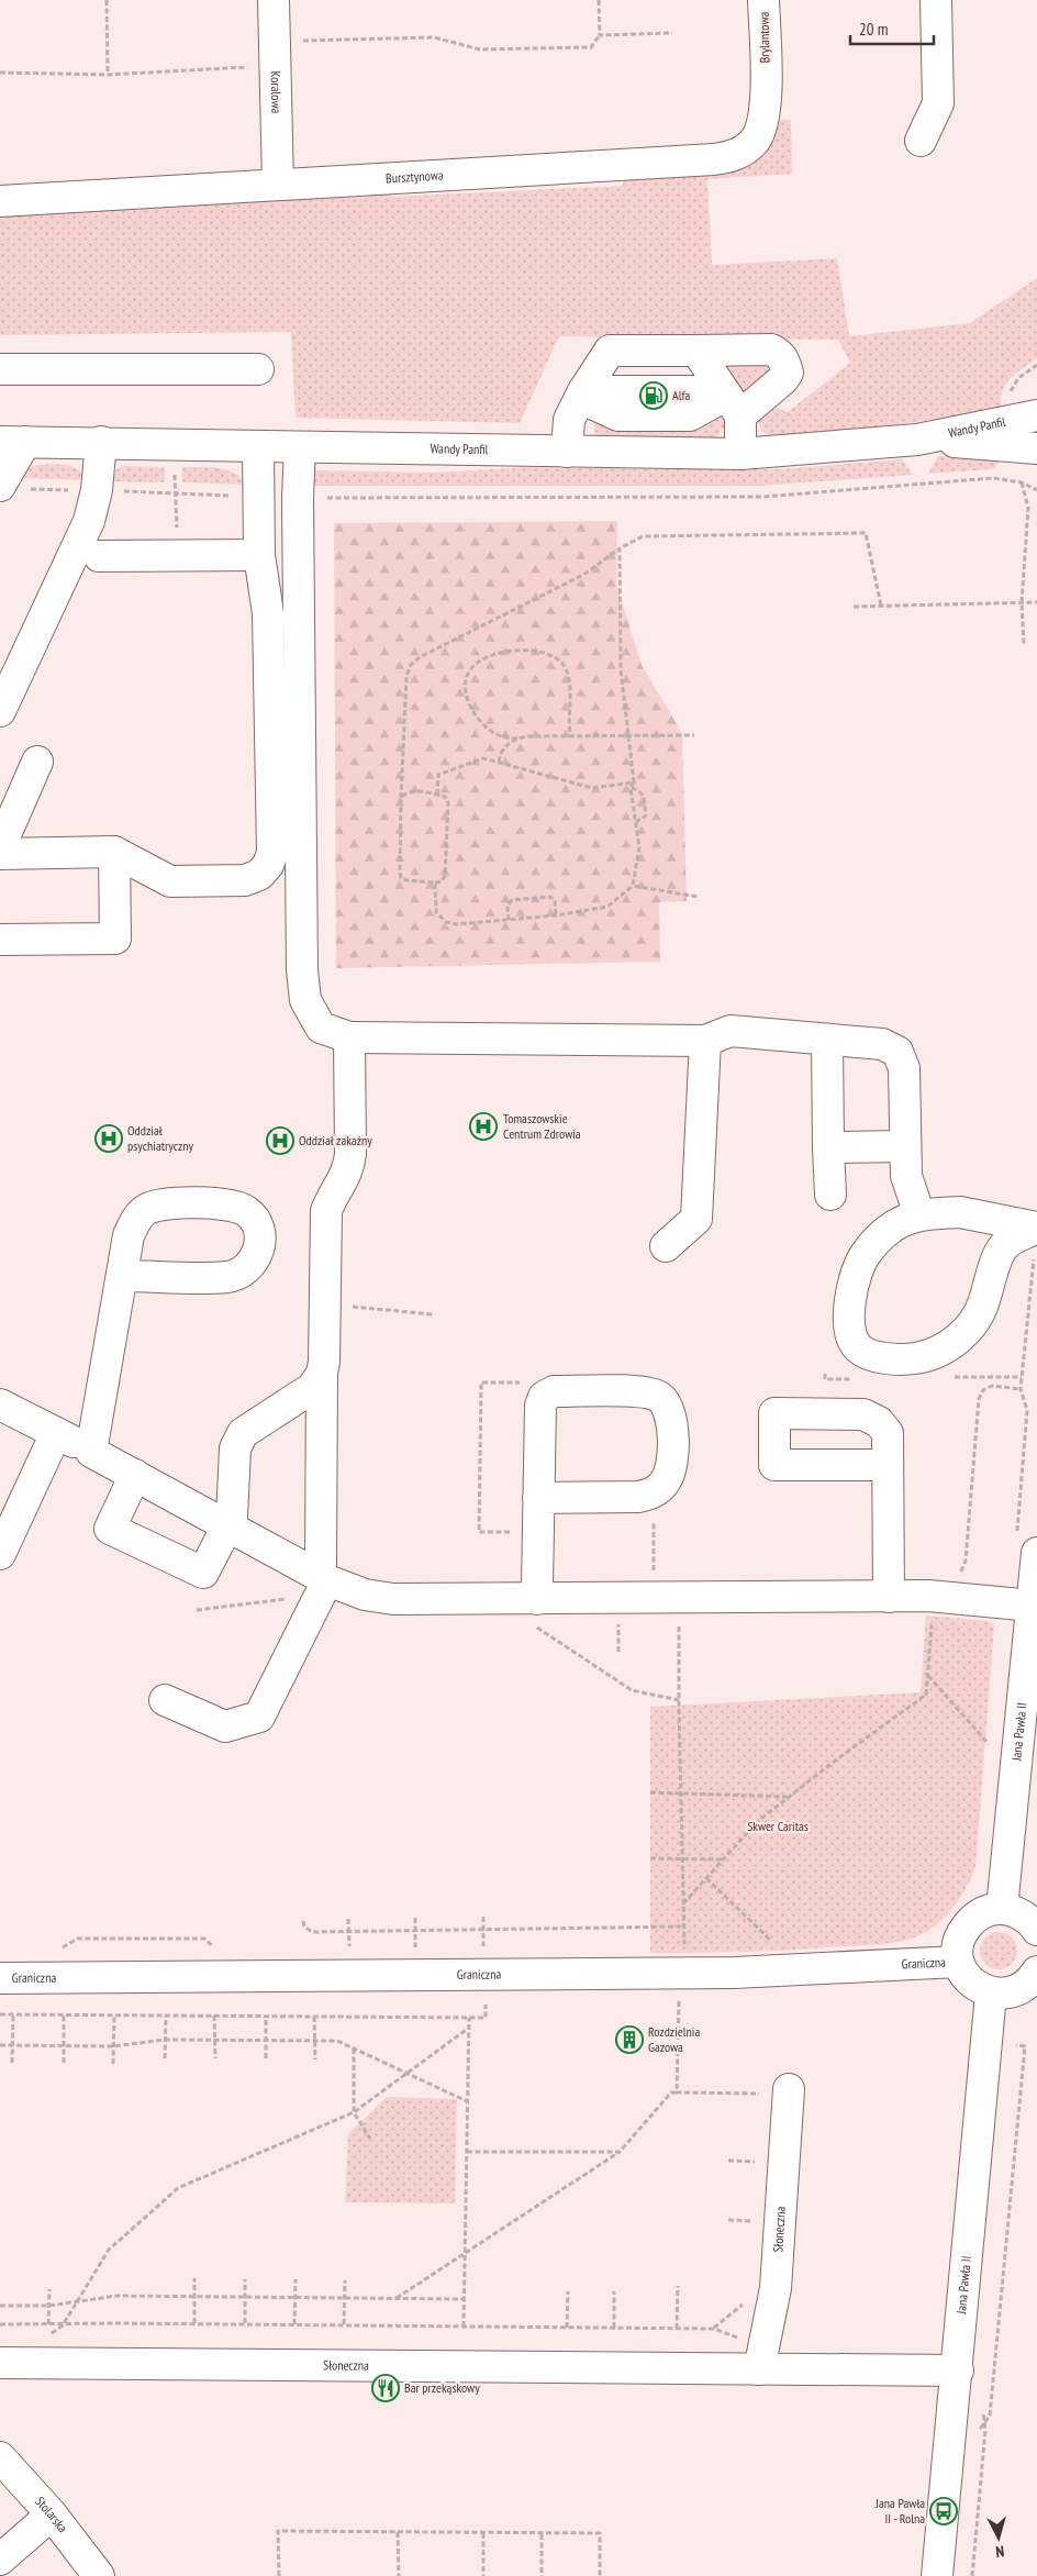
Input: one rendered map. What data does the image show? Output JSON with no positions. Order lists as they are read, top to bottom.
{
  "streets": {
    "street": [
      "Brylantowa",
      "Koralowa",
      "Bursztynowa",
      "Wandy Panfil",
      "Jana Pawła II",
      "Graniczna",
      "Słoneczna",
      "Stolarska"
    ]
  },
  "crossings": [
    ["Brylantowa", "Bursztynowa"],
    ["Koralowa", "Bursztynowa"],
    ["Jana Pawła II", "Słoneczna"]
  ],
  "parks": ["Skwer Caritas"],
  "places": {
    "fuel station": ["Alfa"],
    "hospital": ["Tomaszowskie Centrum Zdrowia", "Oddział psychiatryczny", "Oddział zakaźny"],
    "building": ["Rozdzielnia Gazowa"],
    "restaurant": ["Bar przekąskowy"],
    "bus stop": ["Jana Pawła II - Rolna"]
  },
  "scale_bar": "20 m",
  "north": "bottom"
}
